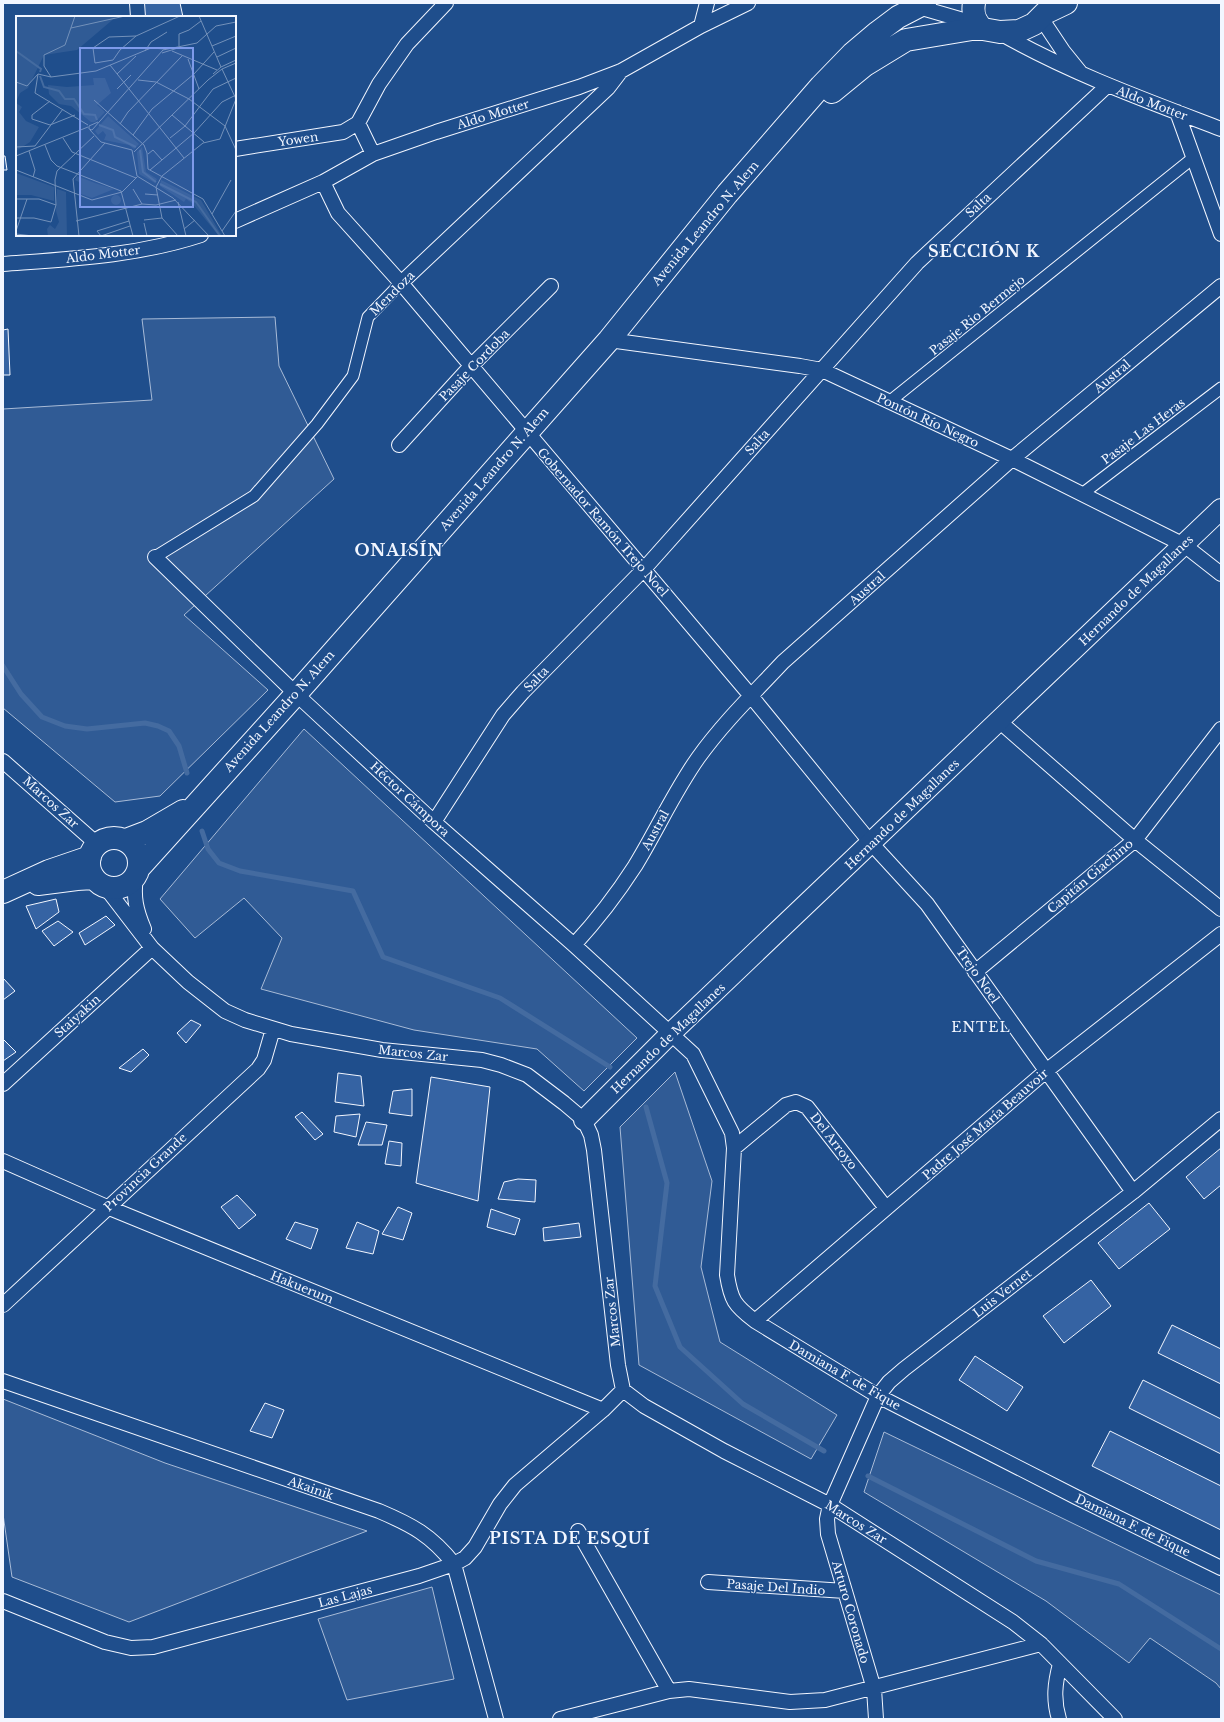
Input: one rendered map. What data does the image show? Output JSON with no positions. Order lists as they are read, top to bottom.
{
  "streets": {
    "highway": ["Avenida Leandro N. Alem"],
    "main road": ["Hernando de Magallanes"],
    "street": [
      "Aldo Motter",
      "Yowen",
      "Salta",
      "Mendoza",
      "Pasaje Rio Bermejo",
      "Pasaje Cordoba",
      "Austral",
      "Pontón Río Negro",
      "Pasaje Las Heras",
      "Gobernador Ramón Trejo Noel",
      "Héctor Cámpora",
      "Marcos Zar",
      "Capitán Giachino",
      "Trejo Noel",
      "Staiyakin",
      "Padre José María Beauvoir",
      "Del Arroyo",
      "Provincia Grande",
      "Hakuerum",
      "Luis Vernet",
      "Damiana F. de Fique",
      "Akainik",
      "Pasaje Del Indio",
      "Las Lajas",
      "Arturo Coronado"
    ]
  },
  "crossings": [
    ["Aldo Motter", "Salta"],
    ["Aldo Motter", "Avenida Leandro N. Alem"],
    ["Aldo Motter", "Mendoza"],
    ["Aldo Motter", "Gobernador Ramón Trejo Noel"],
    ["Salta", "Pontón Río Negro"],
    ["Salta", "Gobernador Ramón Trejo Noel"],
    ["Salta", "Héctor Cámpora"],
    ["Avenida Leandro N. Alem", "Pontón Río Negro"],
    ["Avenida Leandro N. Alem", "Gobernador Ramón Trejo Noel"],
    ["Avenida Leandro N. Alem", "Héctor Cámpora"],
    ["Avenida Leandro N. Alem", "Marcos Zar"],
    ["Mendoza", "Gobernador Ramón Trejo Noel"],
    ["Mendoza", "Héctor Cámpora"],
    ["Pasaje Rio Bermejo", "Pontón Río Negro"],
    ["Pasaje Cordoba", "Gobernador Ramón Trejo Noel"],
    ["Austral", "Pontón Río Negro"],
    ["Austral", "Gobernador Ramón Trejo Noel"],
    ["Austral", "Héctor Cámpora"],
    ["Pontón Río Negro", "Pasaje Las Heras"],
    ["Pontón Río Negro", "Hernando de Magallanes"],
    ["Gobernador Ramón Trejo Noel", "Hernando de Magallanes"],
    ["Gobernador Ramón Trejo Noel", "Trejo Noel"],
    ["Hernando de Magallanes", "Héctor Cámpora"],
    ["Hernando de Magallanes", "Marcos Zar"],
    ["Hernando de Magallanes", "Trejo Noel"],
    ["Hernando de Magallanes", "Damiana F. de Fique"],
    ["Héctor Cámpora", "Damiana F. de Fique"],
    ["Marcos Zar", "Staiyakin"],
    ["Marcos Zar", "Provincia Grande"],
    ["Marcos Zar", "Luis Vernet"],
    ["Marcos Zar", "Las Lajas"],
    ["Marcos Zar", "Arturo Coronado"],
    ["Capitán Giachino", "Trejo Noel"],
    ["Trejo Noel", "Padre José María Beauvoir"],
    ["Trejo Noel", "Luis Vernet"],
    ["Padre José María Beauvoir", "Del Arroyo"],
    ["Padre José María Beauvoir", "Damiana F. de Fique"],
    ["Del Arroyo", "Damiana F. de Fique"],
    ["Provincia Grande", "Hakuerum"],
    ["Hakuerum", "Las Lajas"],
    ["Luis Vernet", "Damiana F. de Fique"],
    ["Luis Vernet", "Arturo Coronado"],
    ["Akainik", "Las Lajas"],
    ["Pasaje Del Indio", "Arturo Coronado"]
  ],
  "districts": [
    "SECCIÓN K",
    "ONAISÍN",
    "ENTEL",
    "PISTA DE ESQUÍ"
  ]
}
